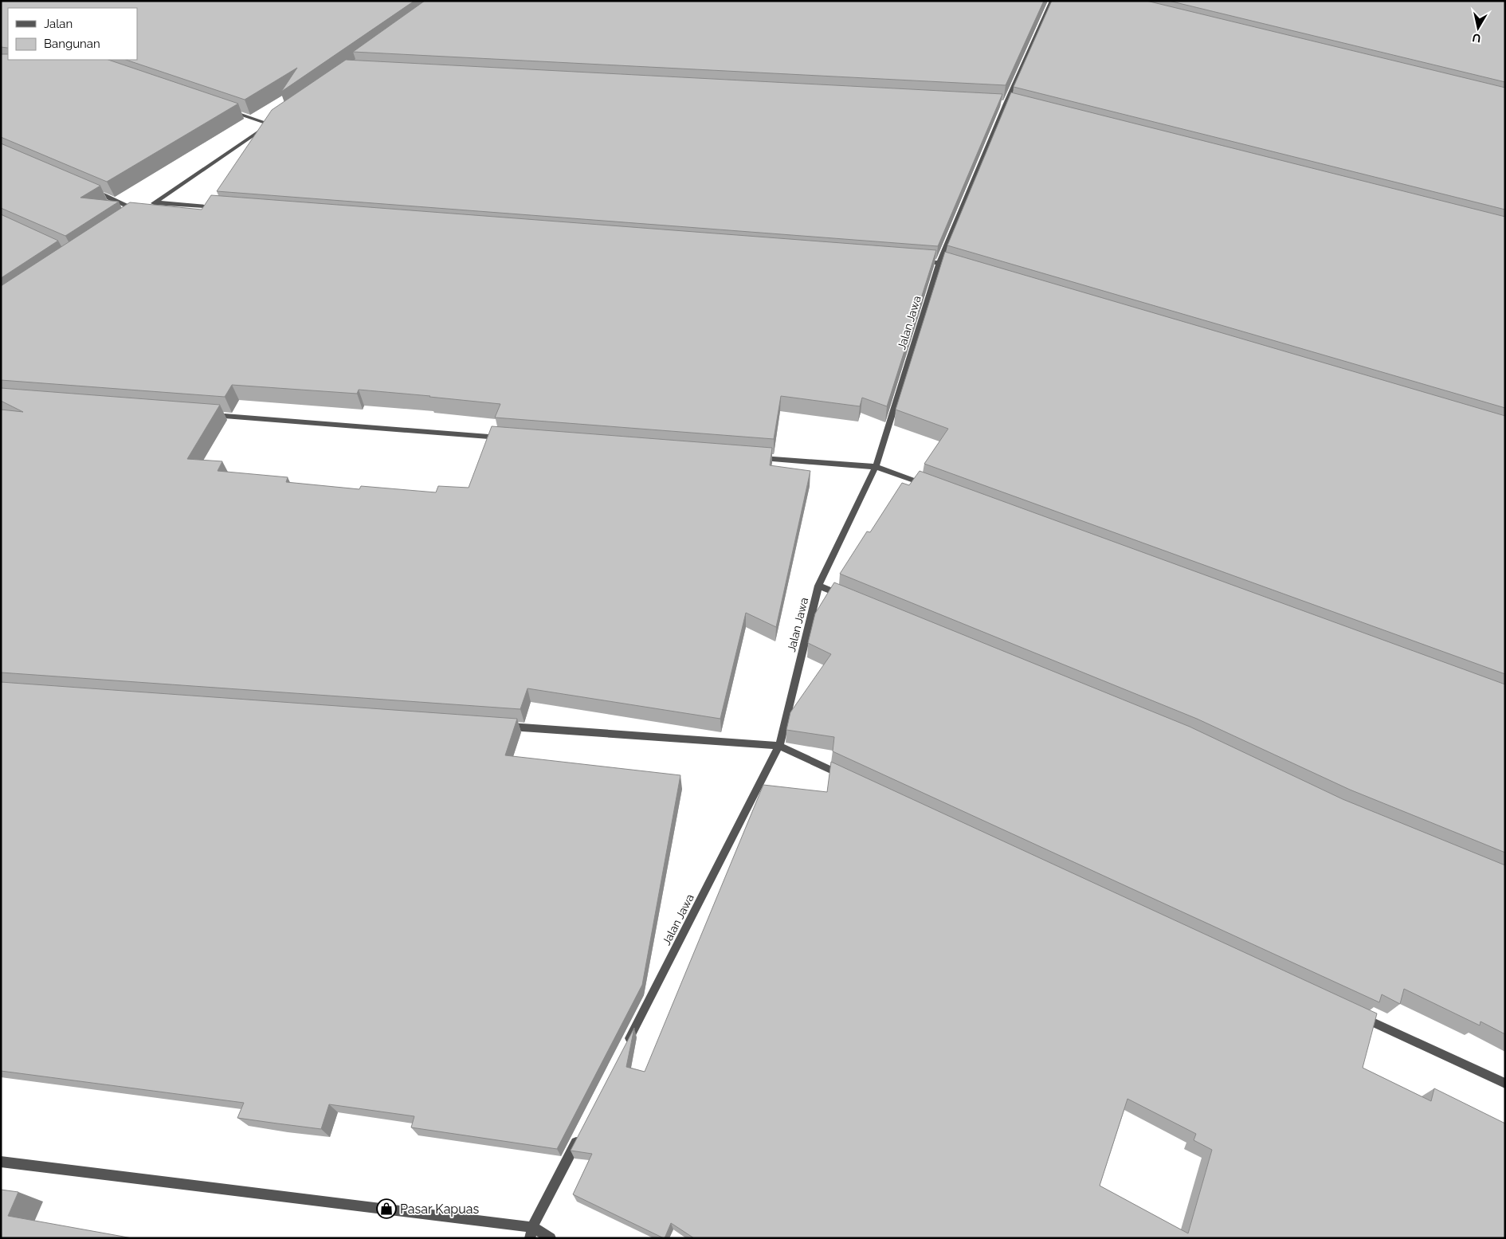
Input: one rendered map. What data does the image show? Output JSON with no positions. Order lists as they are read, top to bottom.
{
  "streets": {
    "street": ["Jalan Jawa"]
  },
  "places": {
    "shop": ["Pasar Kapuas"]
  },
  "legend": ["Jalan", "Bangunan"],
  "north": "bottom"
}
